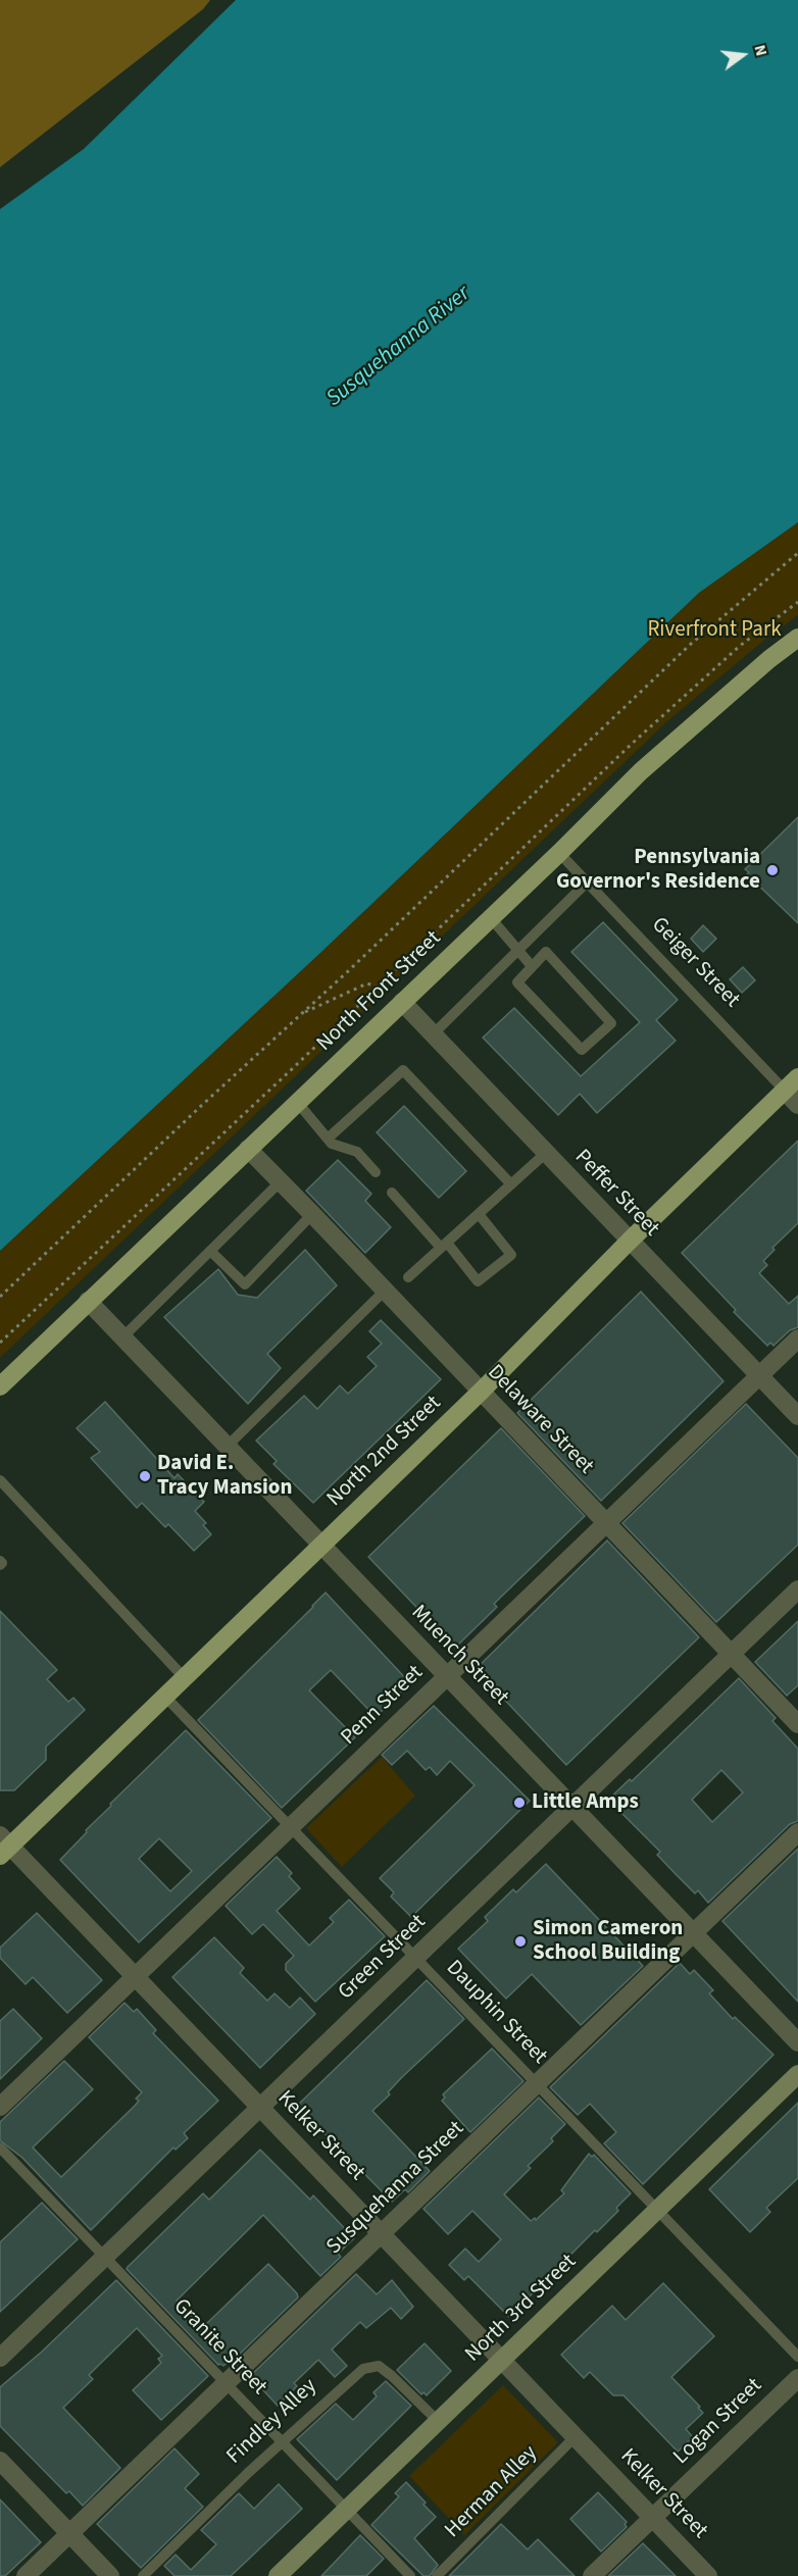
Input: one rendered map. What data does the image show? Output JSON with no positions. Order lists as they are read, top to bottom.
{
  "streets": {
    "main road": ["North Front Street", "North 2nd Street", "North 3rd Street"],
    "street": [
      "Geiger Street",
      "Peffer Street",
      "Delaware Street",
      "Muench Street",
      "Penn Street",
      "Green Street",
      "Kelker Street",
      "Susquehanna Street",
      "Logan Street"
    ],
    "lane": [
      "Dauphin Street",
      "Granite Street",
      "Findley Alley",
      "Herman Alley"
    ]
  },
  "crossings": [
    ["Geiger Street", "North Front Street"],
    ["Geiger Street", "North 2nd Street"],
    ["North Front Street", "Peffer Street"],
    ["North Front Street", "Delaware Street"],
    ["North Front Street", "Muench Street"],
    ["Peffer Street", "North 2nd Street"],
    ["Peffer Street", "Penn Street"],
    ["Delaware Street", "North 2nd Street"],
    ["Delaware Street", "Penn Street"],
    ["Delaware Street", "Green Street"],
    ["North 2nd Street", "Muench Street"],
    ["North 2nd Street", "Dauphin Street"],
    ["North 2nd Street", "Kelker Street"],
    ["Muench Street", "Penn Street"],
    ["Muench Street", "Green Street"],
    ["Muench Street", "Susquehanna Street"],
    ["Penn Street", "Dauphin Street"],
    ["Penn Street", "Kelker Street"],
    ["Green Street", "Dauphin Street"],
    ["Green Street", "Kelker Street"],
    ["Green Street", "Granite Street"],
    ["Dauphin Street", "Susquehanna Street"],
    ["Dauphin Street", "North 3rd Street"],
    ["Kelker Street", "Susquehanna Street"],
    ["Kelker Street", "North 3rd Street"],
    ["Kelker Street", "Logan Street"],
    ["Kelker Street", "Herman Alley"],
    ["Susquehanna Street", "Granite Street"],
    ["North 3rd Street", "Granite Street"],
    ["North 3rd Street", "Findley Alley"],
    ["Granite Street", "Findley Alley"]
  ],
  "water": ["Susquehanna River"],
  "parks": ["Riverfront Park"],
  "places": [
    "Pennsylvania Governor's Residence",
    "David E. Tracy Mansion",
    "Little Amps",
    "Simon Cameron School Building"
  ],
  "north": "right"
}
